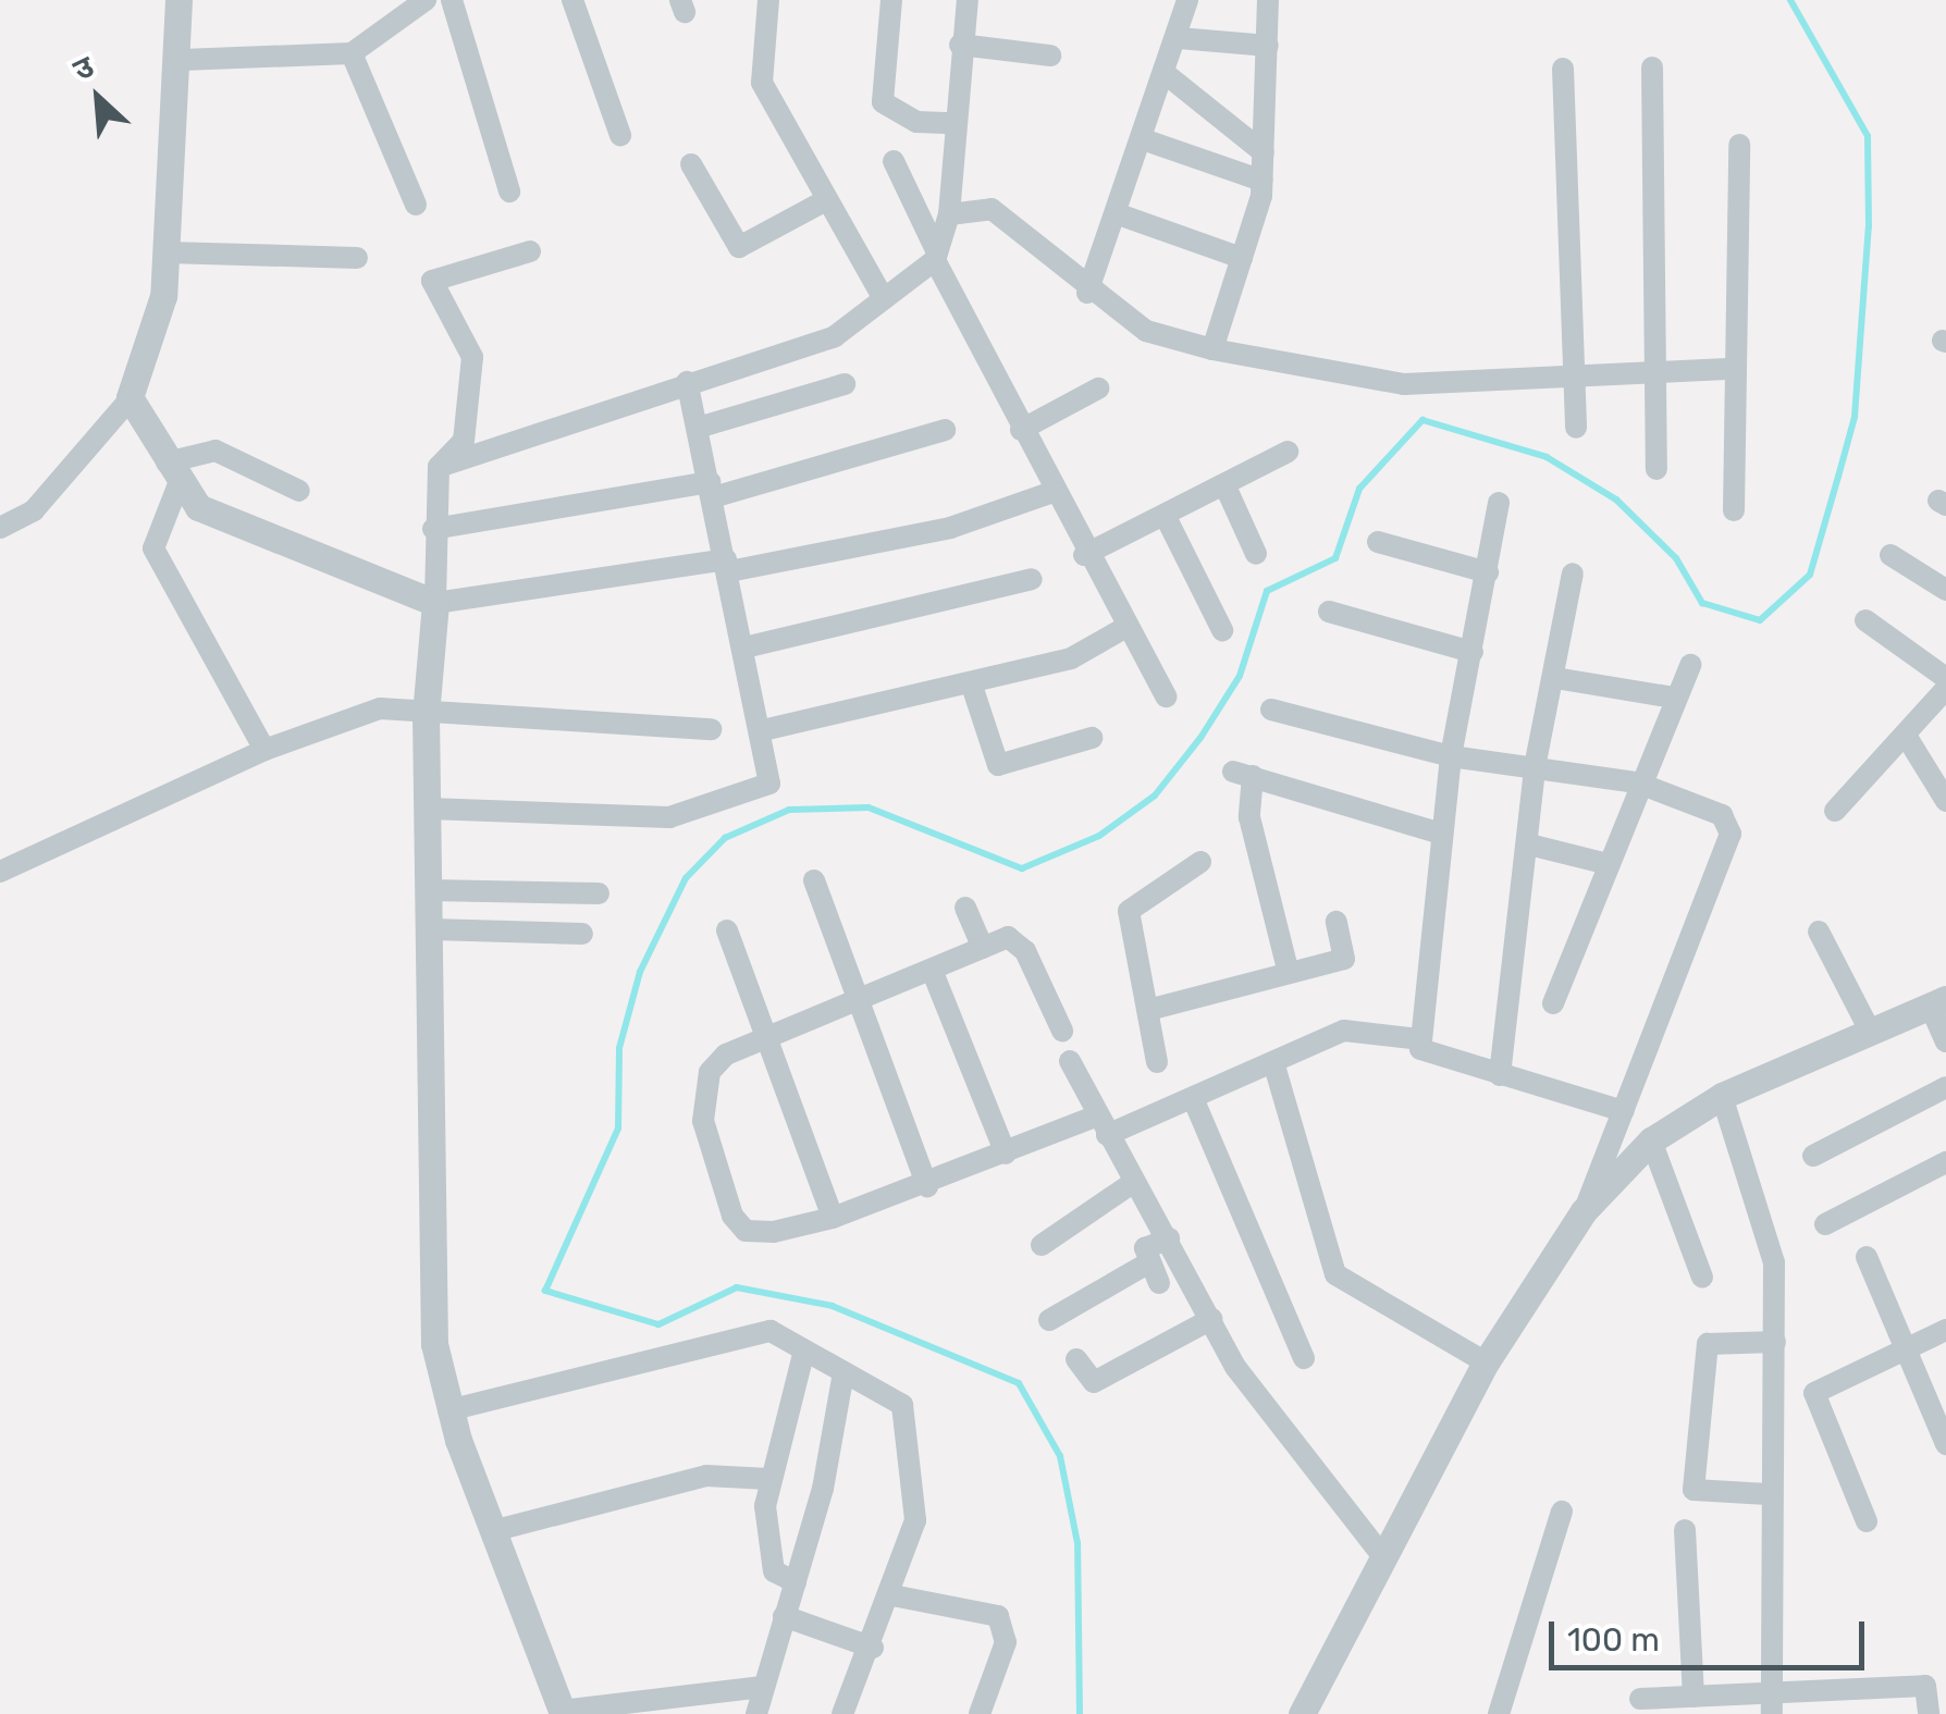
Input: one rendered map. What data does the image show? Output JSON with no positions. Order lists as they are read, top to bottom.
{
  "scale_bar": "100 m",
  "north": "top left"
}
